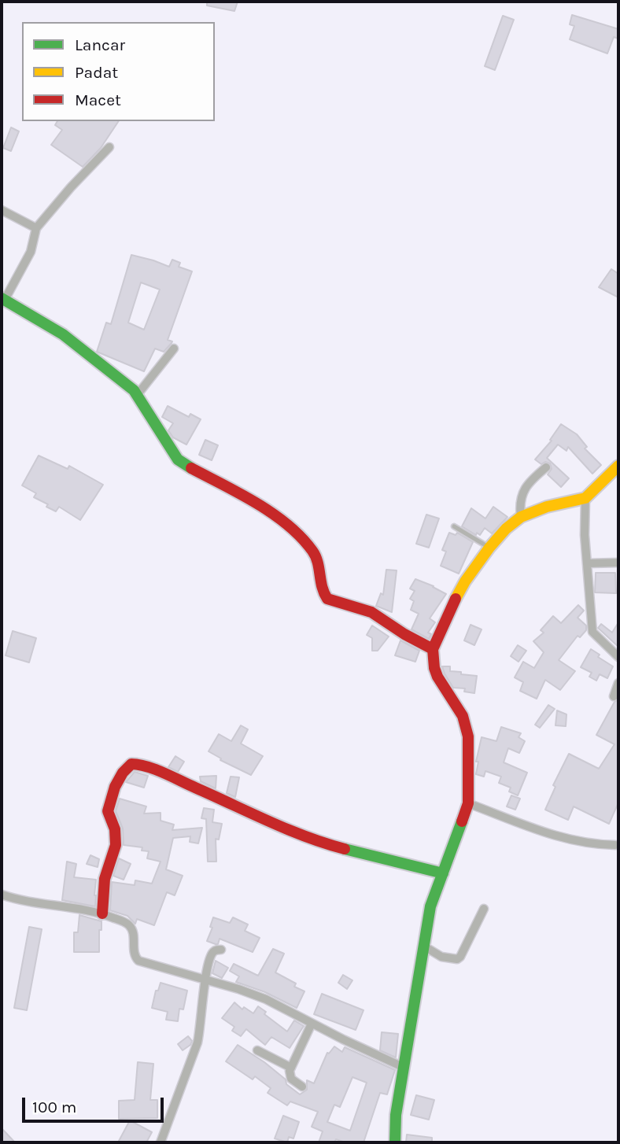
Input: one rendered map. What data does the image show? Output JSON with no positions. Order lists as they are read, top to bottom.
{
  "legend": ["Lancar", "Padat", "Macet"],
  "scale_bar": "100 m"
}
